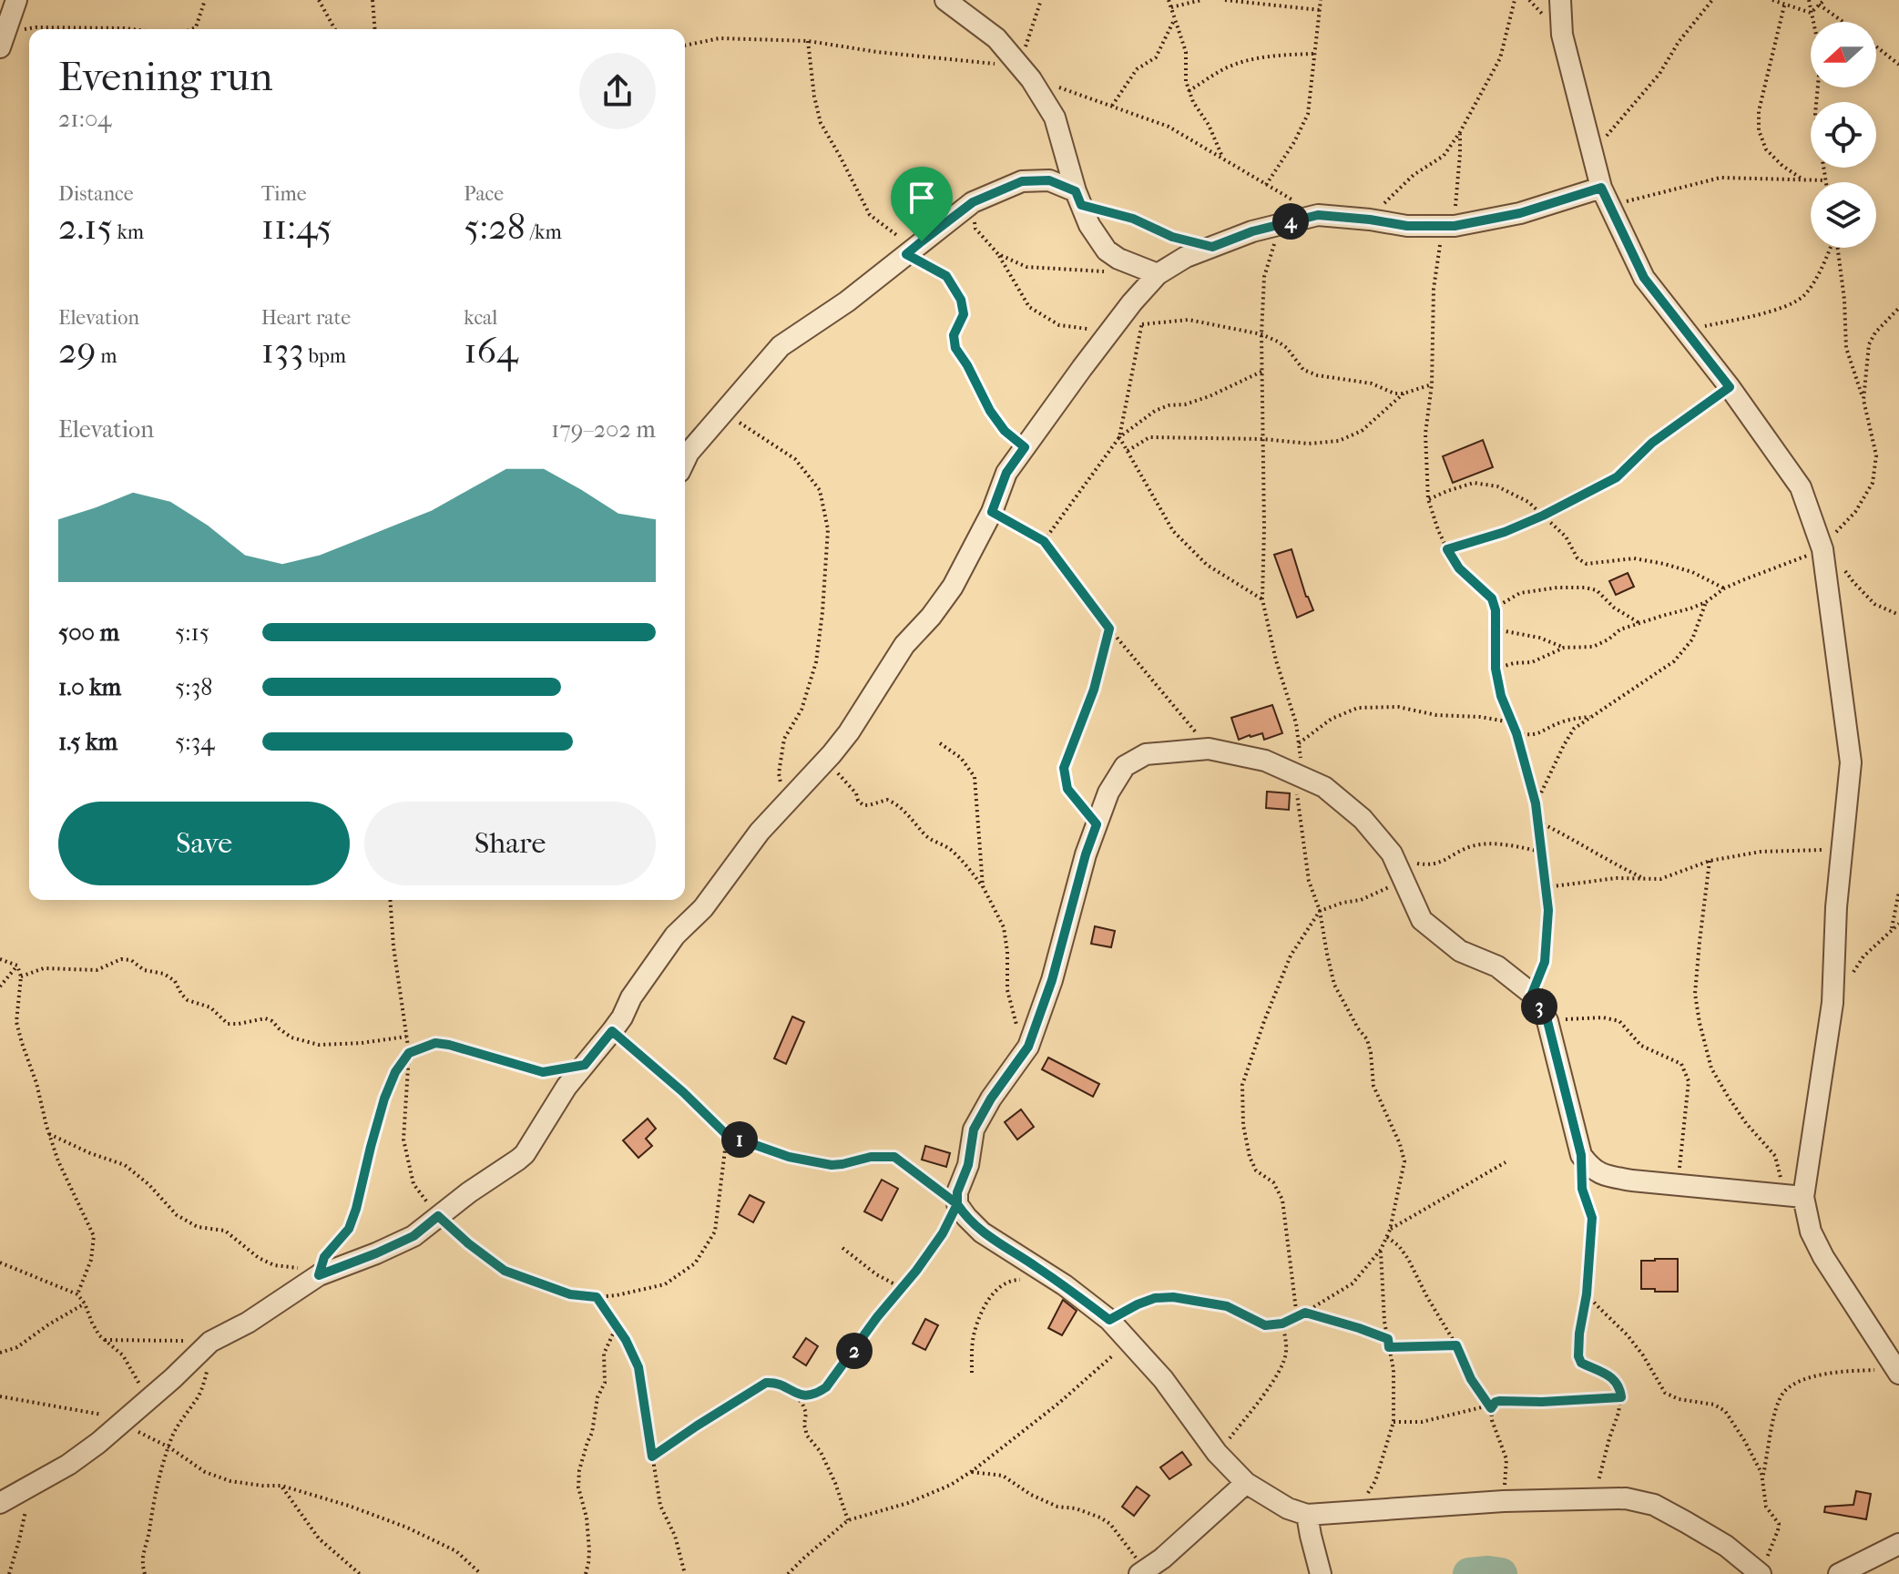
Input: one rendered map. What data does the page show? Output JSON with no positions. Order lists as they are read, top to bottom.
{
  "north": "left",
  "page": {
    "heading": ["Evening run", "21:04"],
    "stats": [
      ["Distance", "2.15 km"],
      ["Time", "11:45"],
      ["Pace", "5:28 /km"],
      ["Elevation", "29 m"],
      ["Heart rate", "133 bpm"],
      ["kcal", "164"]
    ],
    "pins": [
      "4",
      "3",
      "1",
      "2"
    ],
    "chart": ["Elevation", "179–202 m"],
    "list": [
      {
        "name": "500 m",
        "note": "5:15"
      },
      {
        "name": "1.0 km",
        "note": "5:38"
      },
      {
        "name": "1.5 km",
        "note": "5:34"
      }
    ],
    "buttons": ["Save", "Share"]
  }
}
